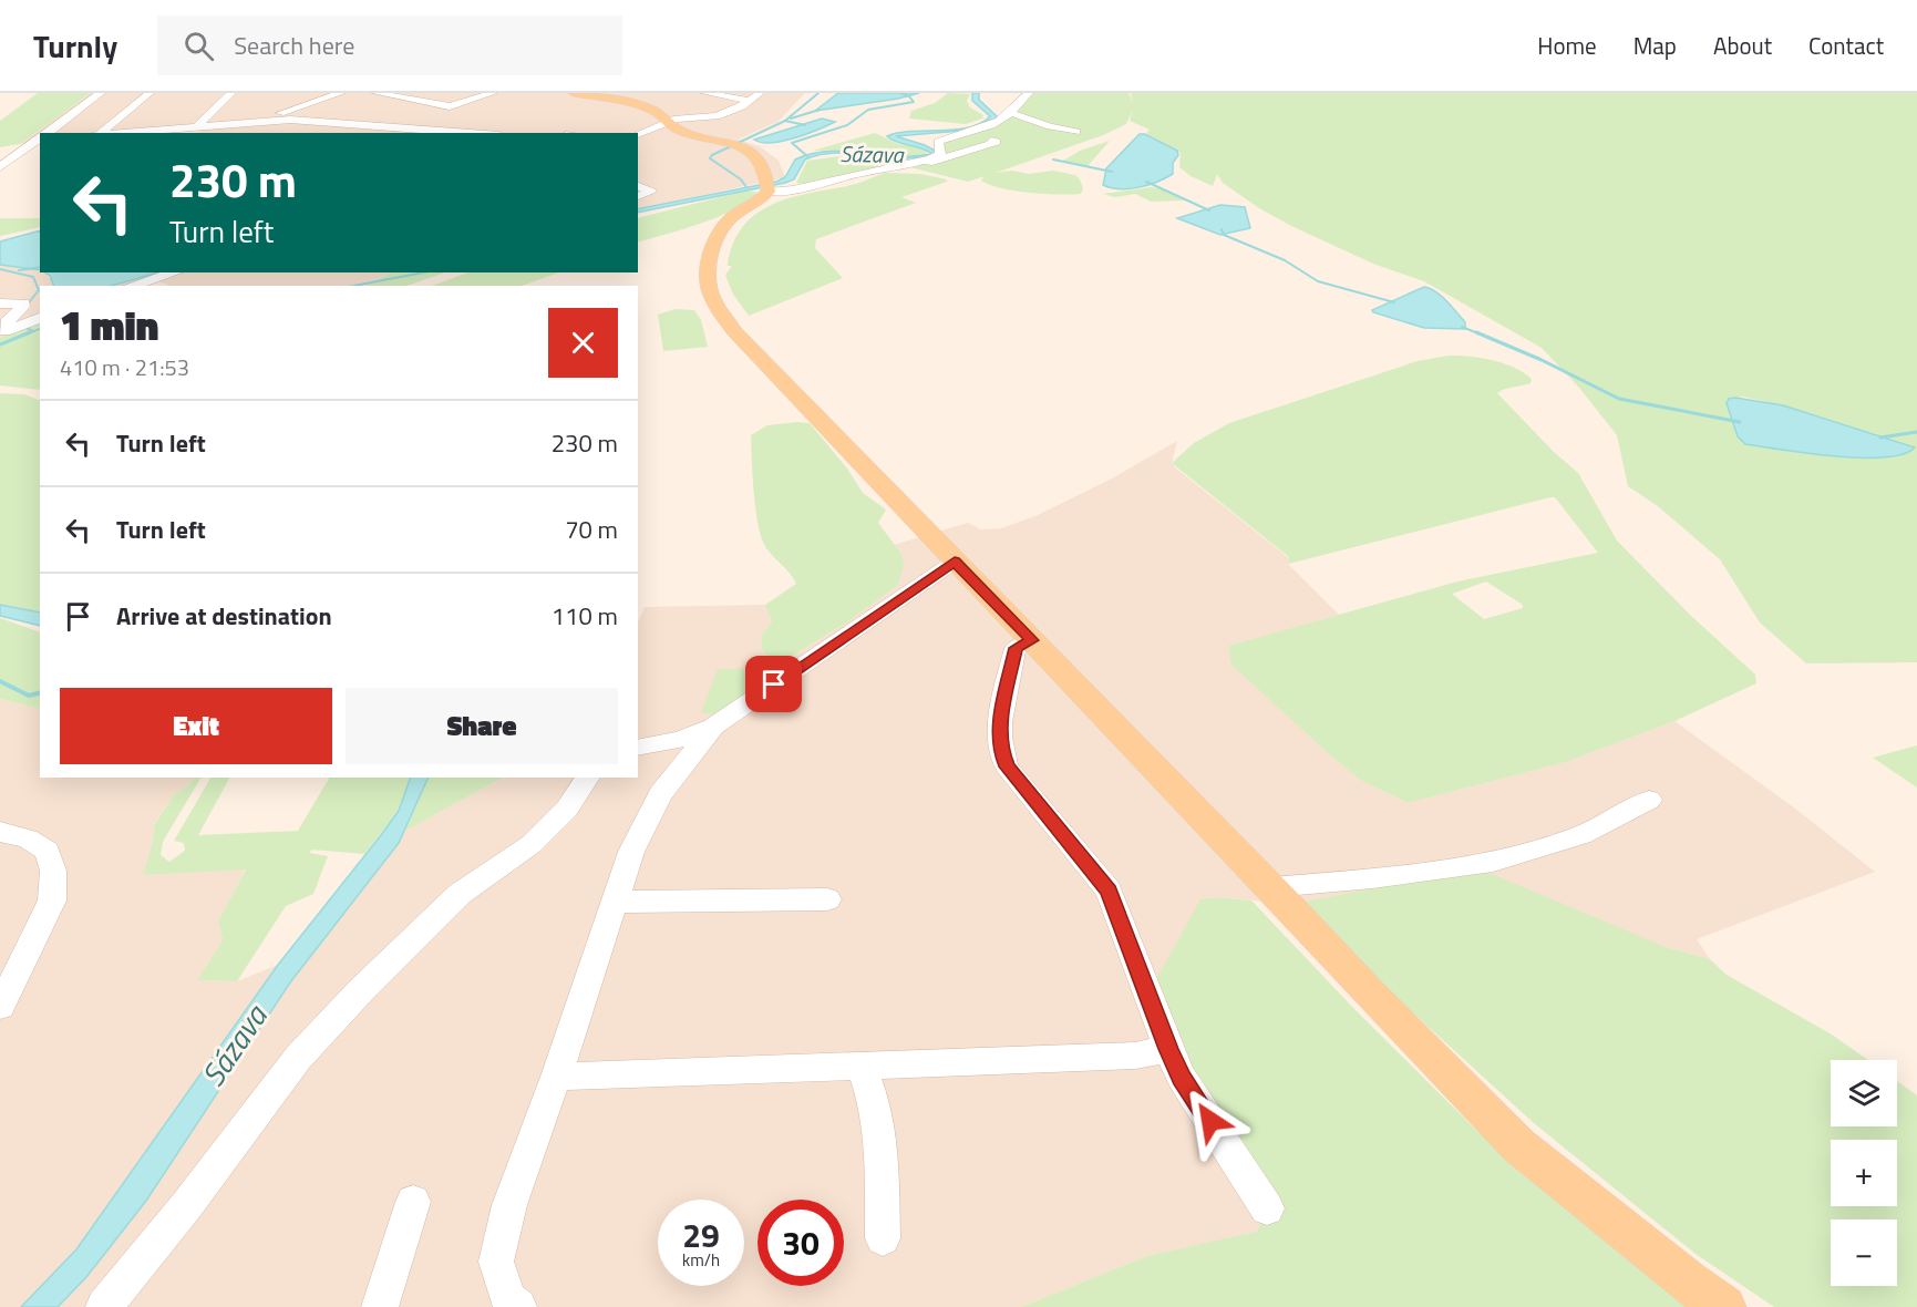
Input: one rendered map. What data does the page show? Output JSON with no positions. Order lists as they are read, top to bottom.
{
  "water": ["Sázava"],
  "page": {
    "header": "Turnly",
    "search": "Search here",
    "nav": [
      "Home",
      "Map",
      "About",
      "Contact"
    ],
    "turn": ["230 m", "Turn left"],
    "heading": ["1 min", "410 m · 21:53"],
    "list": [
      {
        "name": "Turn left",
        "value": "230 m"
      },
      {
        "name": "Turn left",
        "value": "70 m"
      },
      {
        "name": "Arrive at destination",
        "value": "110 m"
      }
    ],
    "buttons": ["Exit", "Share"],
    "map_buttons": ["+", "−"],
    "speed": "29 km/h",
    "limit": "30"
  }
}
